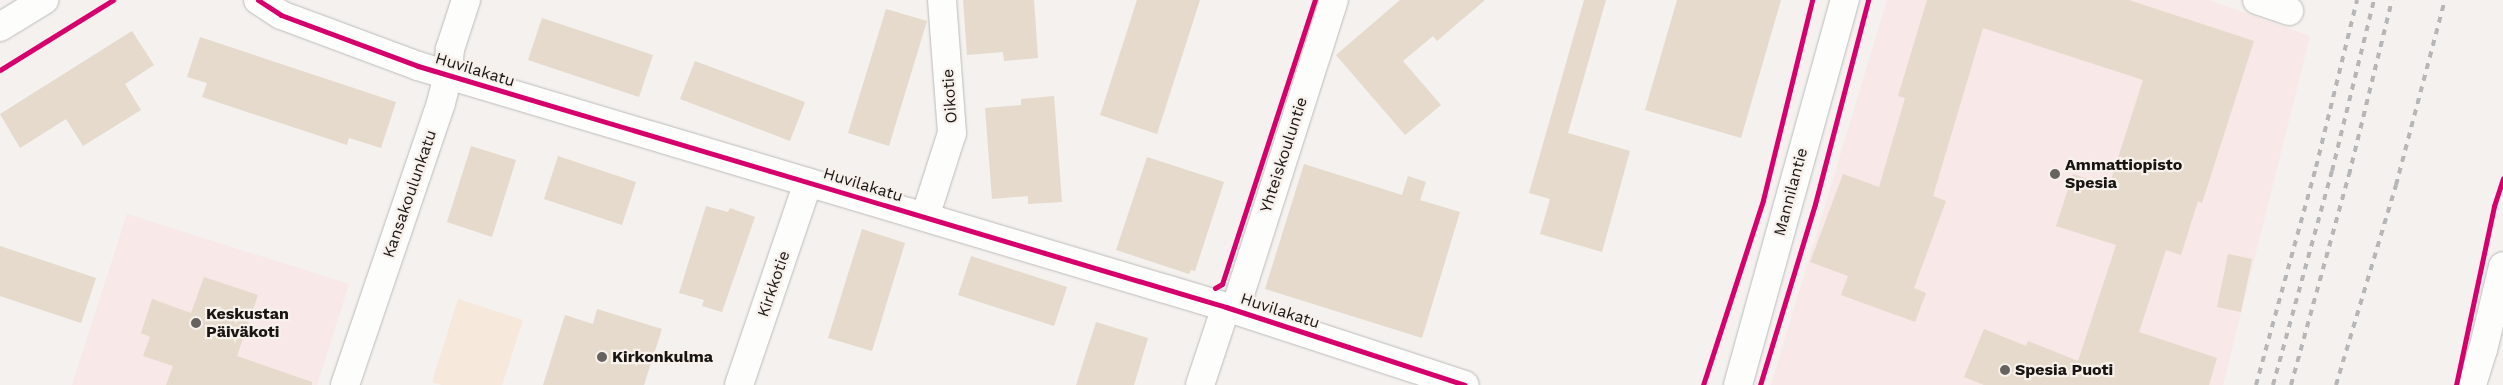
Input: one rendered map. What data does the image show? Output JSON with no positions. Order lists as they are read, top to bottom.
{
  "streets": {
    "street": [
      "Huvilakatu",
      "Oikotie",
      "Yhteiskouluntie",
      "Mannilantie",
      "Kansakoulunkatu",
      "Kirkkotie"
    ]
  },
  "crossings": [
    ["Huvilakatu", "Oikotie"],
    ["Huvilakatu", "Yhteiskouluntie"],
    ["Huvilakatu", "Kansakoulunkatu"],
    ["Huvilakatu", "Kirkkotie"]
  ],
  "places": [
    "Ammattiopisto Spesia",
    "Keskustan Päiväkoti",
    "Kirkonkulma",
    "Spesia Puoti"
  ]
}
